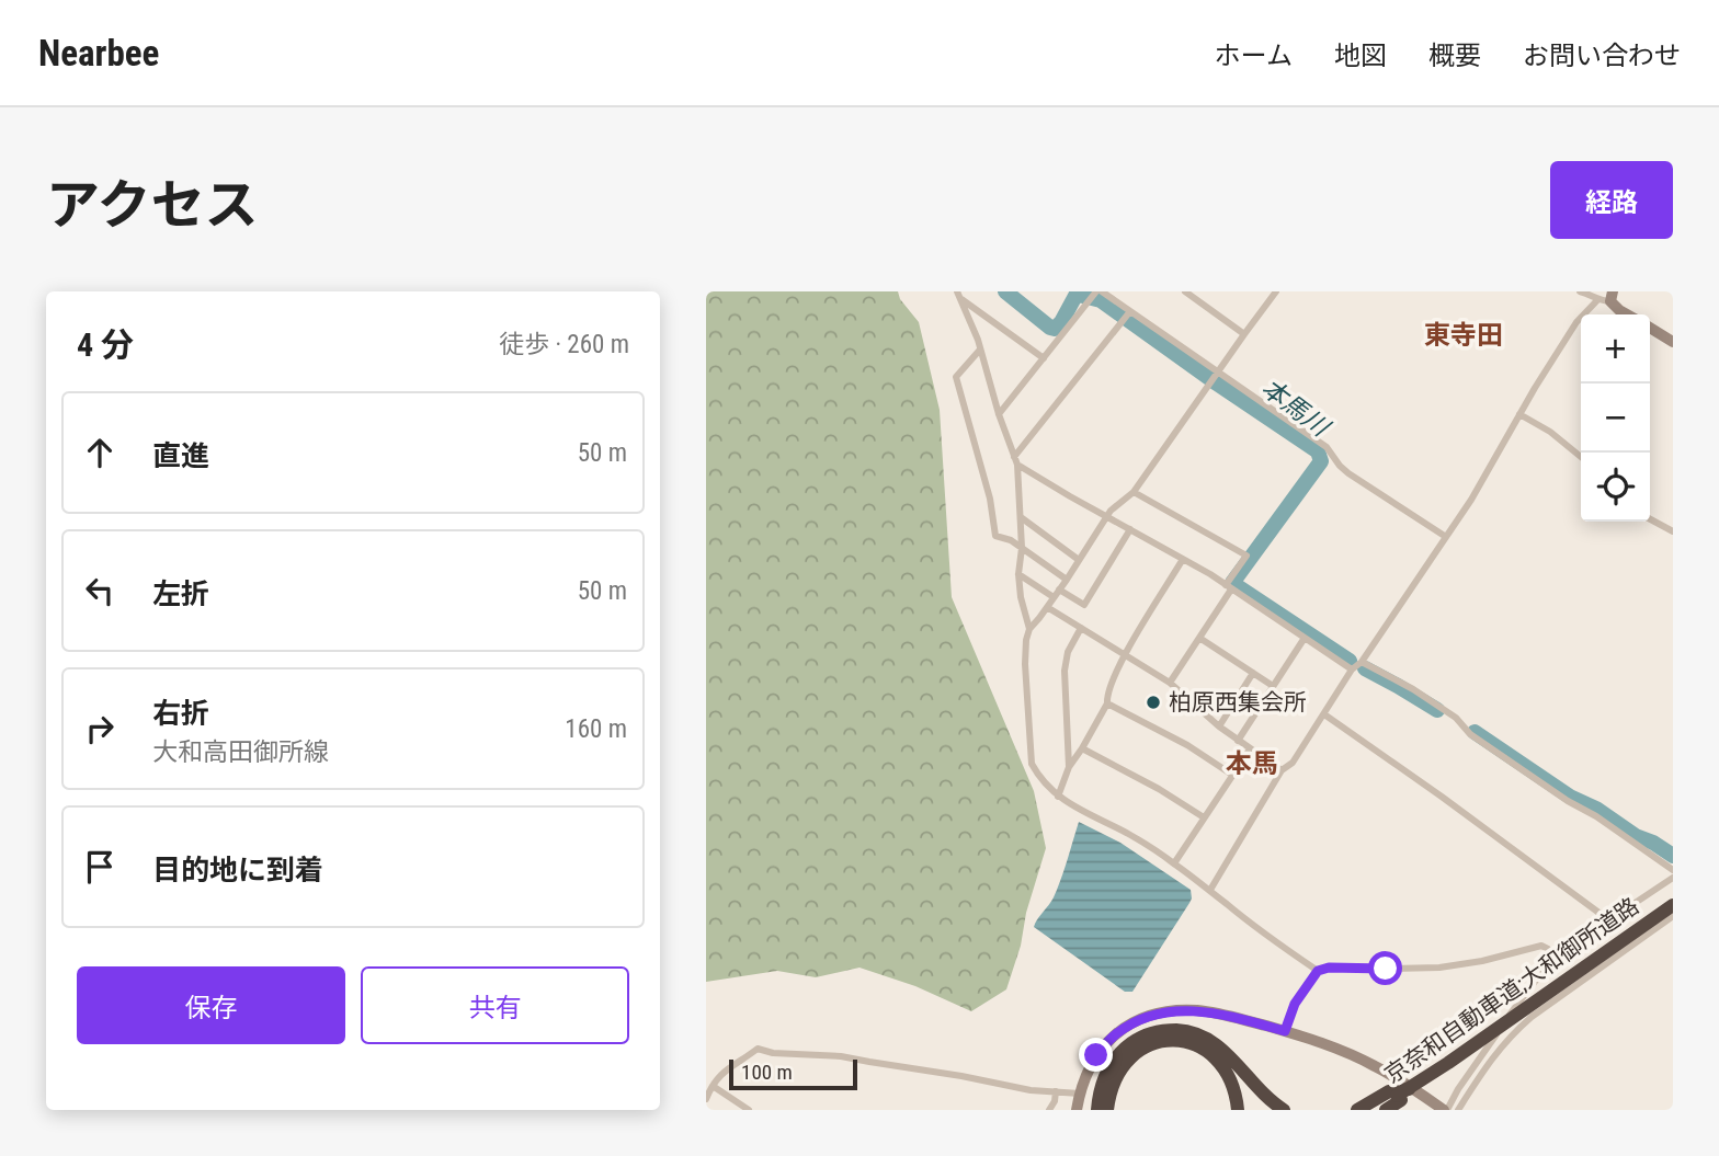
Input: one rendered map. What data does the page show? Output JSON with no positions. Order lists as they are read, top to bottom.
{
  "streets": {
    "highway": ["京奈和自動車道;大和御所道路"]
  },
  "districts": ["東寺田", "本馬"],
  "water": ["本馬川"],
  "places": ["柏原西集会所"],
  "scale_bar": "100 m",
  "page": {
    "header": "Nearbee",
    "nav": [
      "ホーム",
      "地図",
      "概要",
      "お問い合わせ"
    ],
    "title": "アクセス",
    "buttons": [
      "経路",
      ["保存", "共有"]
    ],
    "heading": ["4 分", "徒歩 · 260 m"],
    "map_buttons": ["+", "−"],
    "list": [
      ["直進", "50 m"],
      ["左折", "50 m"],
      ["右折", "大和高田御所線", "160 m"],
      "目的地に到着"
    ],
    "scale": "100 m"
  }
}
